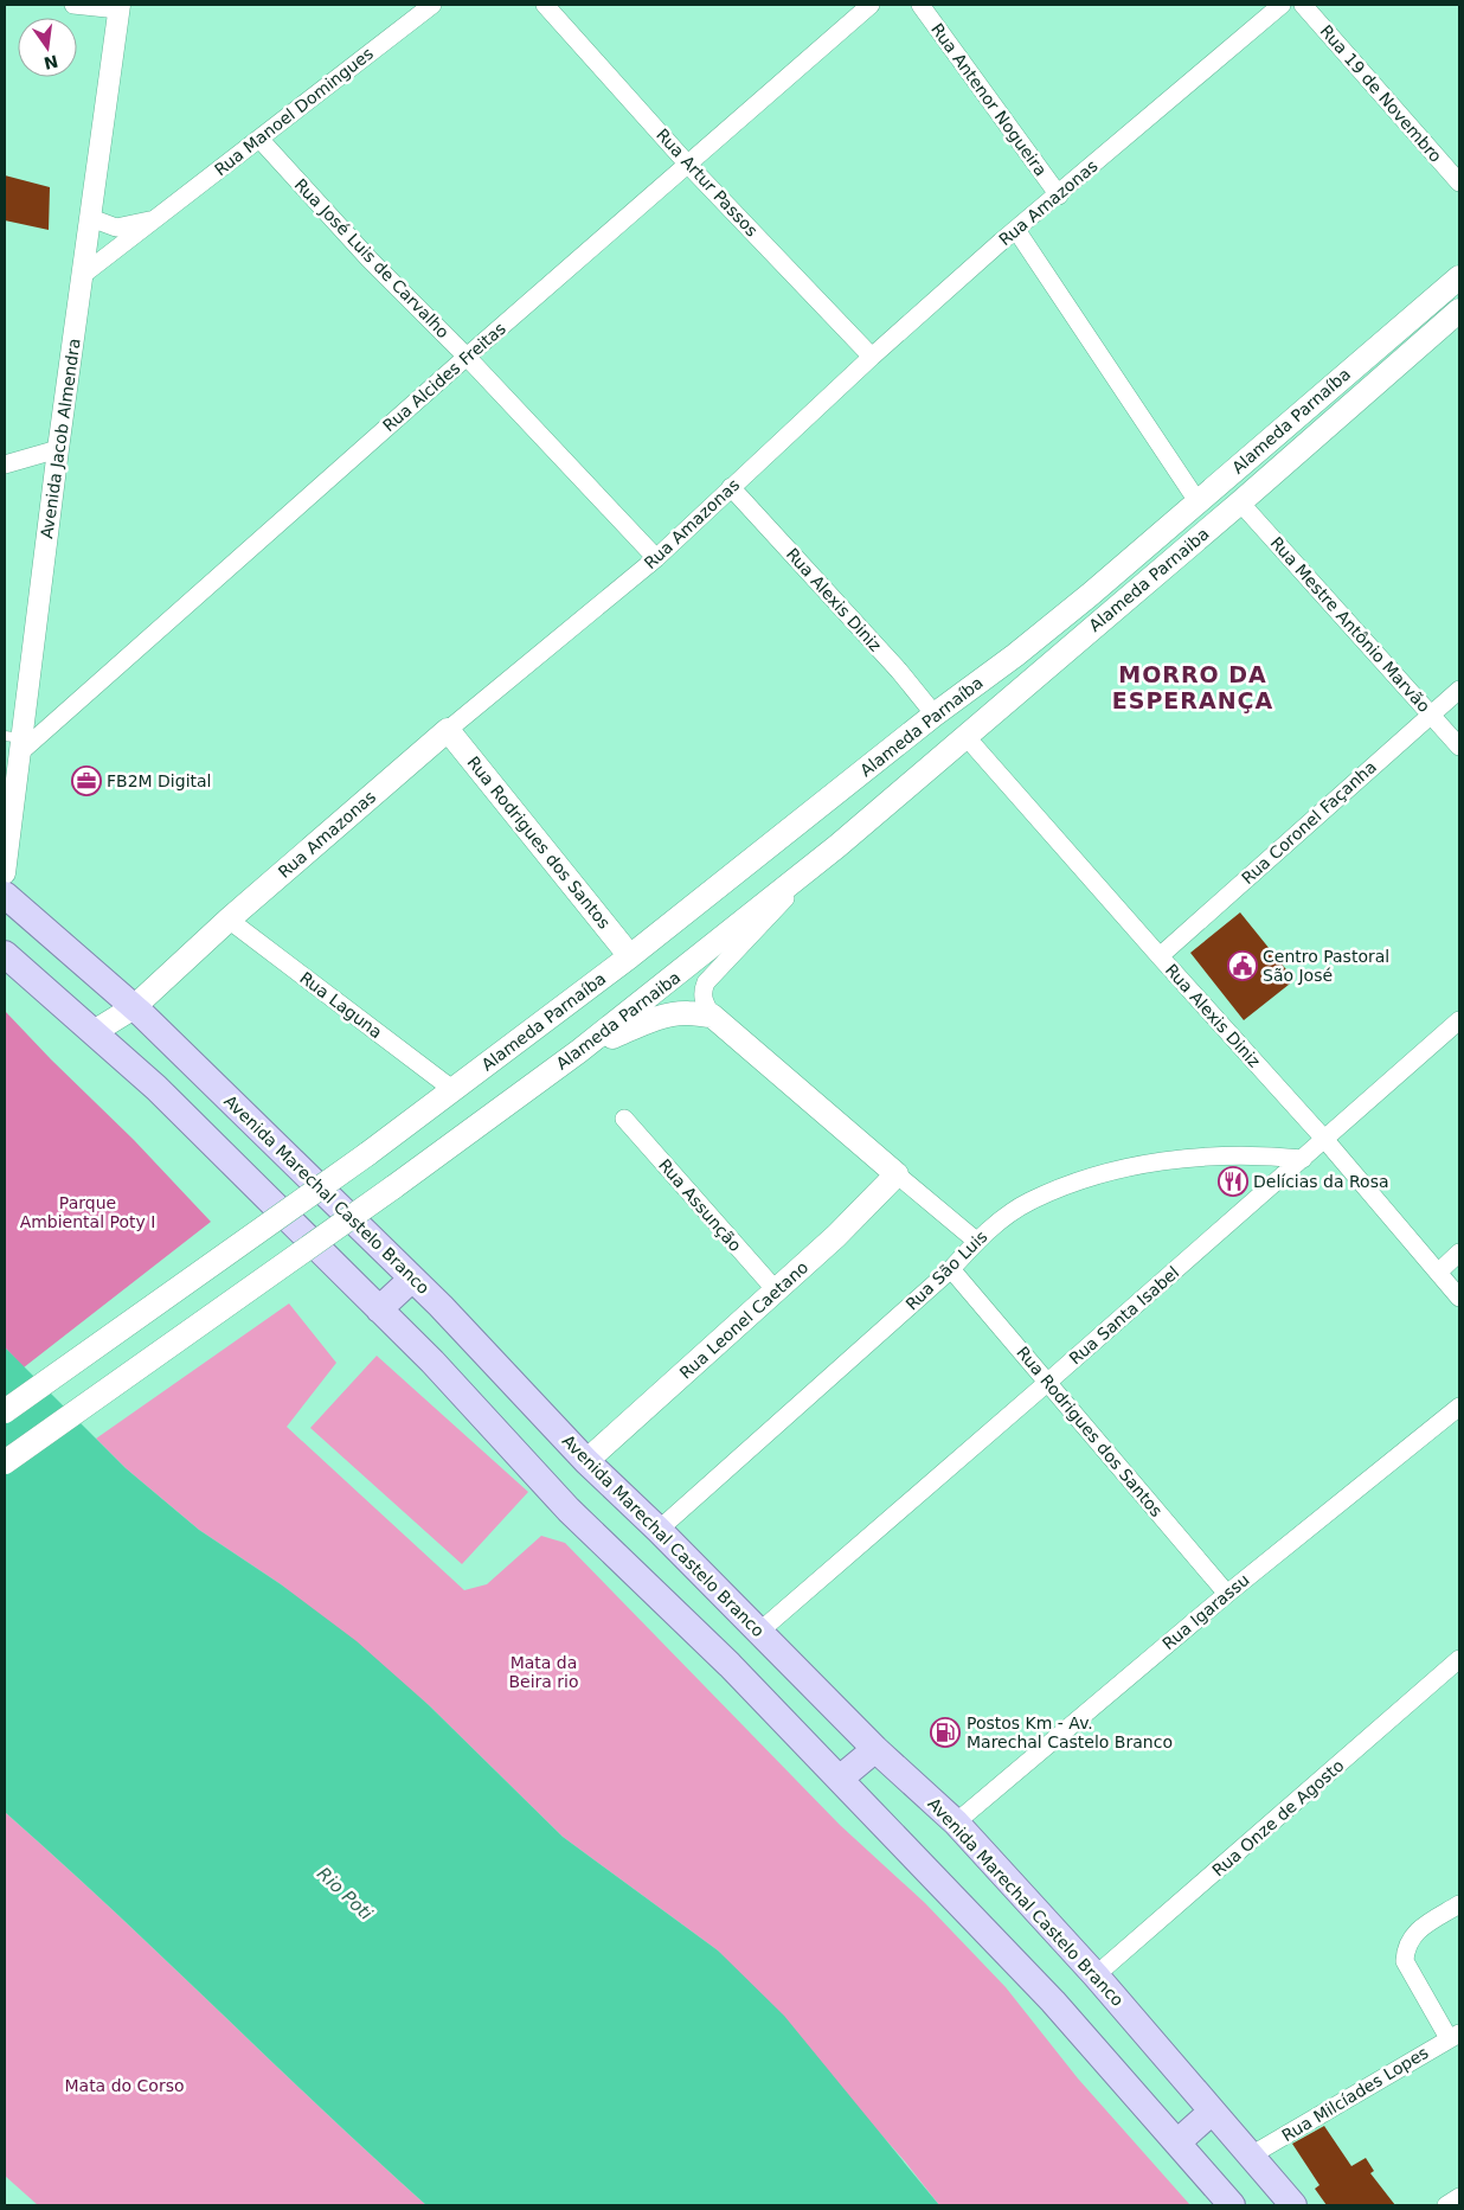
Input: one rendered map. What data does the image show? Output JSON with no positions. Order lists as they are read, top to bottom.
{
  "streets": {
    "main road": [
      "Rua Amazonas",
      "Alameda Parnaíba",
      "Alameda Parnaiba",
      "Rua Rodrigues dos Santos",
      "Avenida Marechal Castelo Branco",
      "Rua Leonel Caetano"
    ],
    "street": [
      "Rua 19 de Novembro",
      "Rua Antenor Nogueira",
      "Rua Manoel Domingues",
      "Rua Artur Passos",
      "Rua José Luis de Carvalho",
      "Rua Alcides Freitas",
      "Avenida Jacob Almendra",
      "Rua Alexis Diniz",
      "Rua Mestre Antônio Marvão",
      "Rua Coronel Façanha",
      "Rua Laguna",
      "Rua Assunção",
      "Rua São Luis",
      "Rua Santa Isabel",
      "Rua Igarassu",
      "Rua Onze de Agosto",
      "Rua Milcíades Lopes"
    ]
  },
  "crossings": [
    ["Rua Antenor Nogueira", "Rua Amazonas"],
    ["Rua Manoel Domingues", "Rua José Luis de Carvalho"],
    ["Rua Manoel Domingues", "Avenida Jacob Almendra"],
    ["Rua Artur Passos", "Rua Amazonas"],
    ["Rua Artur Passos", "Rua Alcides Freitas"],
    ["Rua Amazonas", "Rua José Luis de Carvalho"],
    ["Rua Amazonas", "Rua Alexis Diniz"],
    ["Rua Amazonas", "Rua Rodrigues dos Santos"],
    ["Rua Amazonas", "Rua Laguna"],
    ["Rua Amazonas", "Avenida Marechal Castelo Branco"],
    ["Rua José Luis de Carvalho", "Rua Alcides Freitas"],
    ["Rua Alcides Freitas", "Avenida Jacob Almendra"],
    ["Alameda Parnaíba", "Rua Alexis Diniz"],
    ["Alameda Parnaíba", "Rua Rodrigues dos Santos"],
    ["Alameda Parnaíba", "Rua Laguna"],
    ["Alameda Parnaiba", "Rua Alexis Diniz"],
    ["Alameda Parnaiba", "Rua Mestre Antônio Marvão"],
    ["Rua Alexis Diniz", "Rua Coronel Façanha"],
    ["Rua Alexis Diniz", "Rua Santa Isabel"],
    ["Rua Mestre Antônio Marvão", "Rua Coronel Façanha"],
    ["Rua Rodrigues dos Santos", "Rua São Luis"],
    ["Rua Rodrigues dos Santos", "Rua Santa Isabel"],
    ["Rua Rodrigues dos Santos", "Rua Igarassu"],
    ["Avenida Marechal Castelo Branco", "Rua São Luis"],
    ["Avenida Marechal Castelo Branco", "Rua Santa Isabel"],
    ["Avenida Marechal Castelo Branco", "Rua Leonel Caetano"],
    ["Avenida Marechal Castelo Branco", "Rua Igarassu"],
    ["Avenida Marechal Castelo Branco", "Rua Onze de Agosto"],
    ["Avenida Marechal Castelo Branco", "Rua Milcíades Lopes"],
    ["Rua Assunção", "Rua Leonel Caetano"],
    ["Rua São Luis", "Rua Santa Isabel"]
  ],
  "districts": ["MORRO DA ESPERANÇA"],
  "water": ["Rio Poti"],
  "parks": ["Parque Ambiental Poty I", "Mata da Beira rio", "Mata do Corso"],
  "places": {
    "office": ["FB2M Digital"],
    "public building": ["Centro Pastoral São José"],
    "restaurant": ["Delícias da Rosa"],
    "fuel station": ["Postos Km - Av. Marechal Castelo Branco"]
  },
  "north": "bottom"
}
